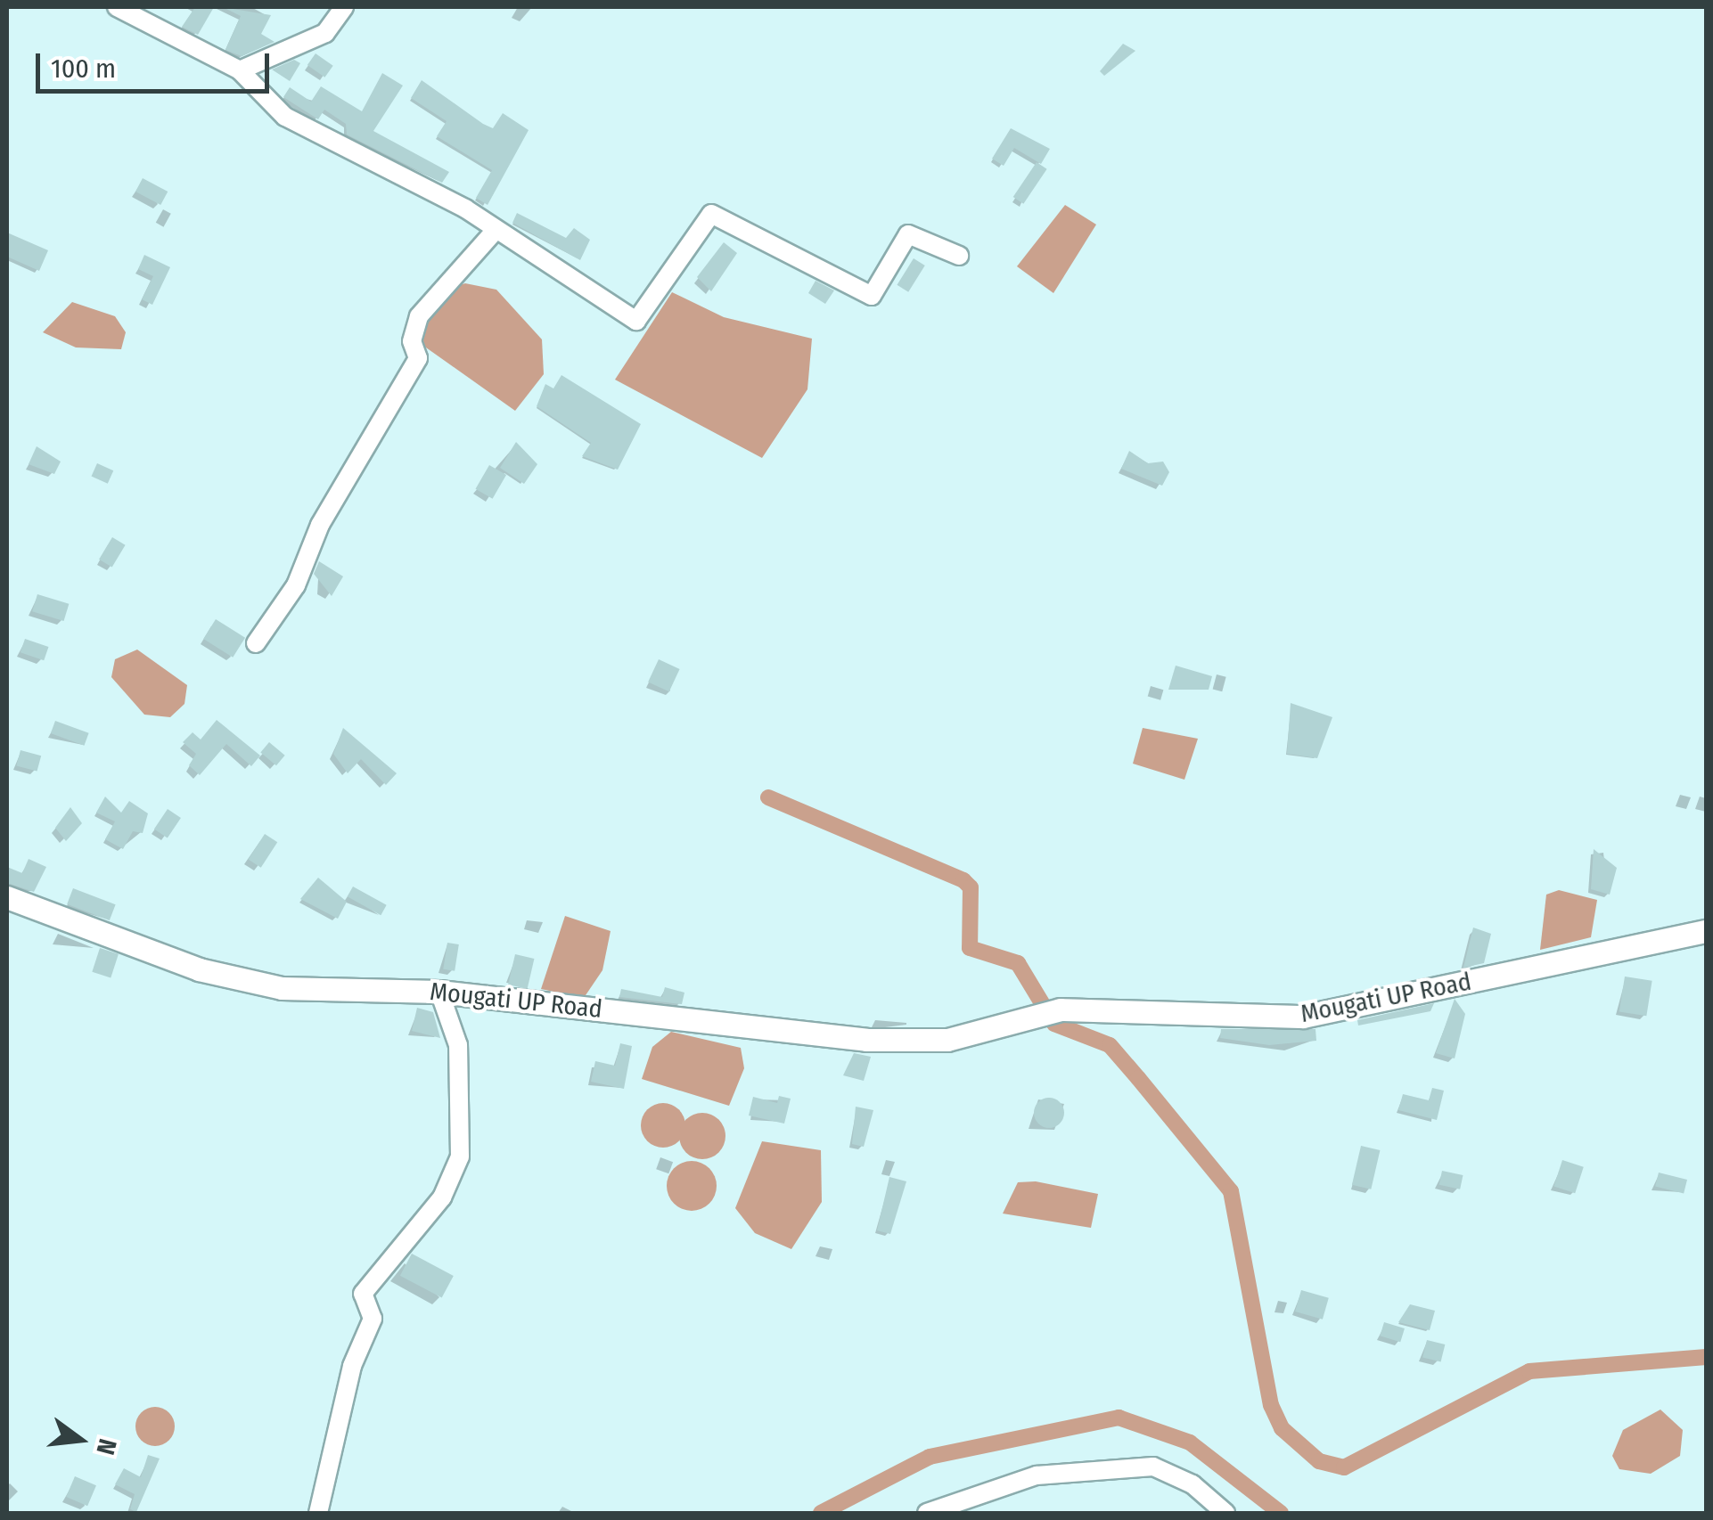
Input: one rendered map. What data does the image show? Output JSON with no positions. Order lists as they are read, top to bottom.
{
  "streets": {
    "street": ["Mougati UP Road"]
  },
  "scale_bar": "100 m",
  "north": "right"
}
